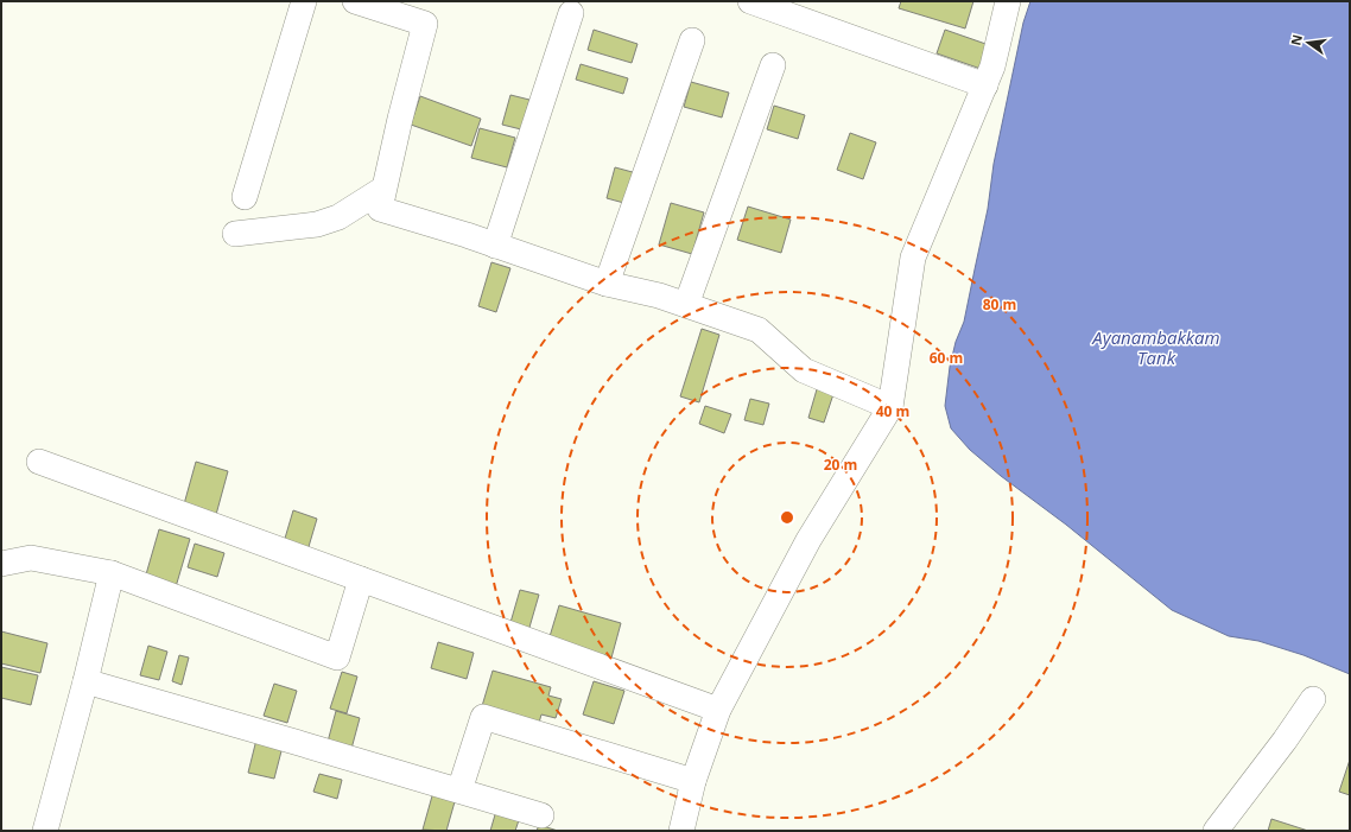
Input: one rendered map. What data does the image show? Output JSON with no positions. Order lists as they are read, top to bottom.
{
  "water": ["Ayanambakkam Tank"],
  "north": "left",
  "rings": [
    "80 m",
    "60 m",
    "40 m",
    "20 m"
  ]
}
